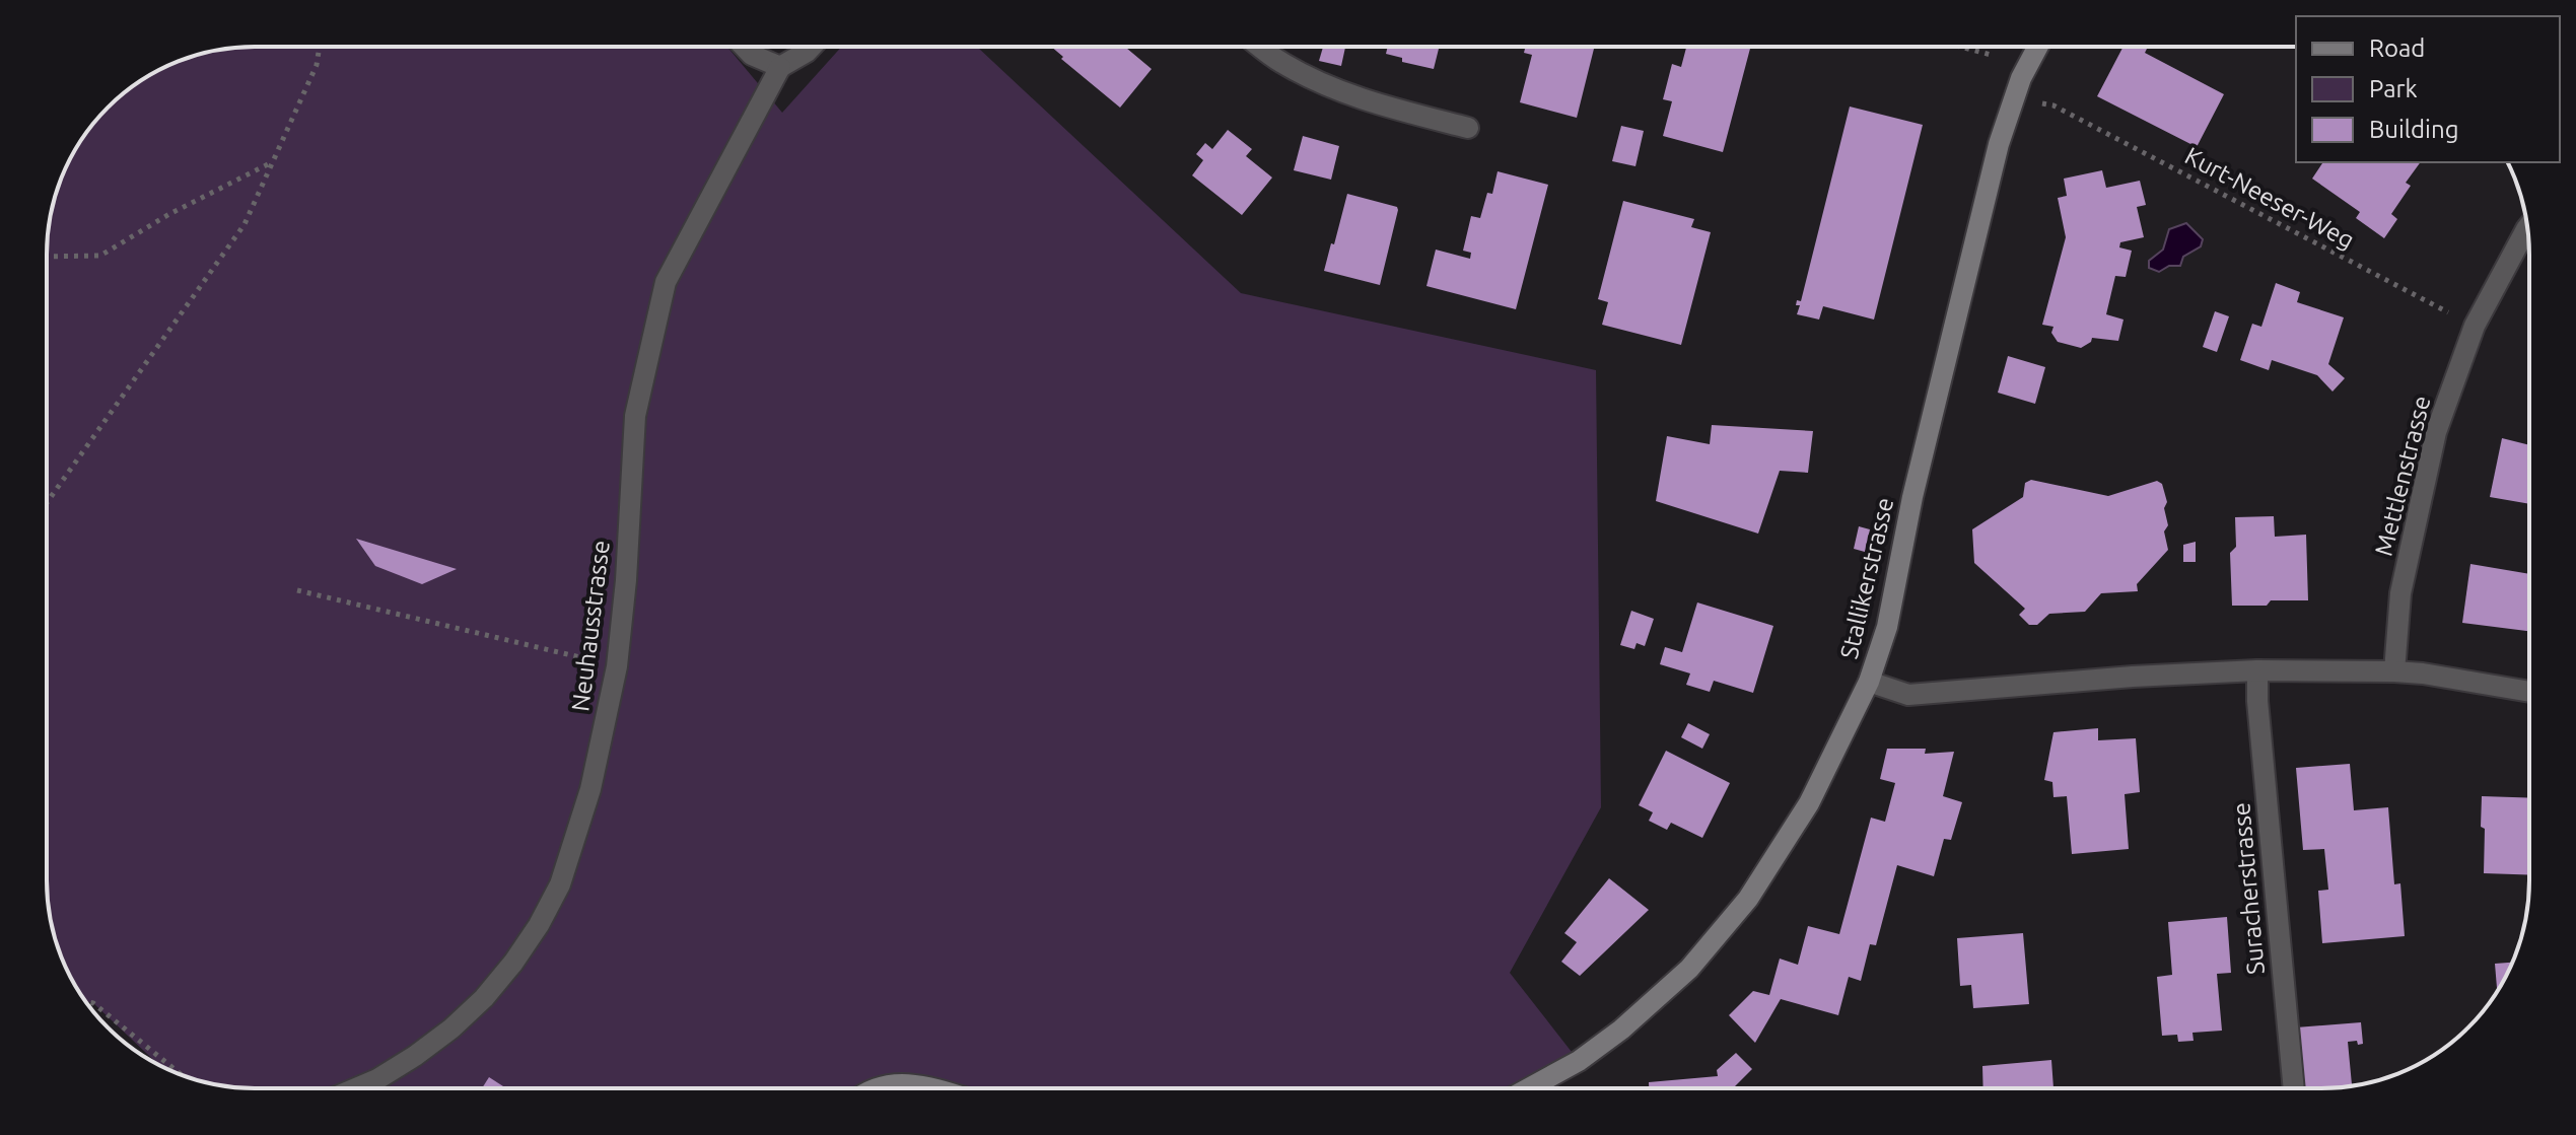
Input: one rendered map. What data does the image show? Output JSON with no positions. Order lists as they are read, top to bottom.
{
  "streets": {
    "main road": ["Stallikerstrasse"],
    "street": ["Mettlenstrasse", "Neuhausstrasse", "Suracherstrasse"],
    "path": ["Kurt-Neeser-Weg"]
  },
  "crossings": [
    ["Kurt-Neeser-Weg", "Mettlenstrasse"]
  ],
  "legend": ["Road", "Park", "Building"]
}
